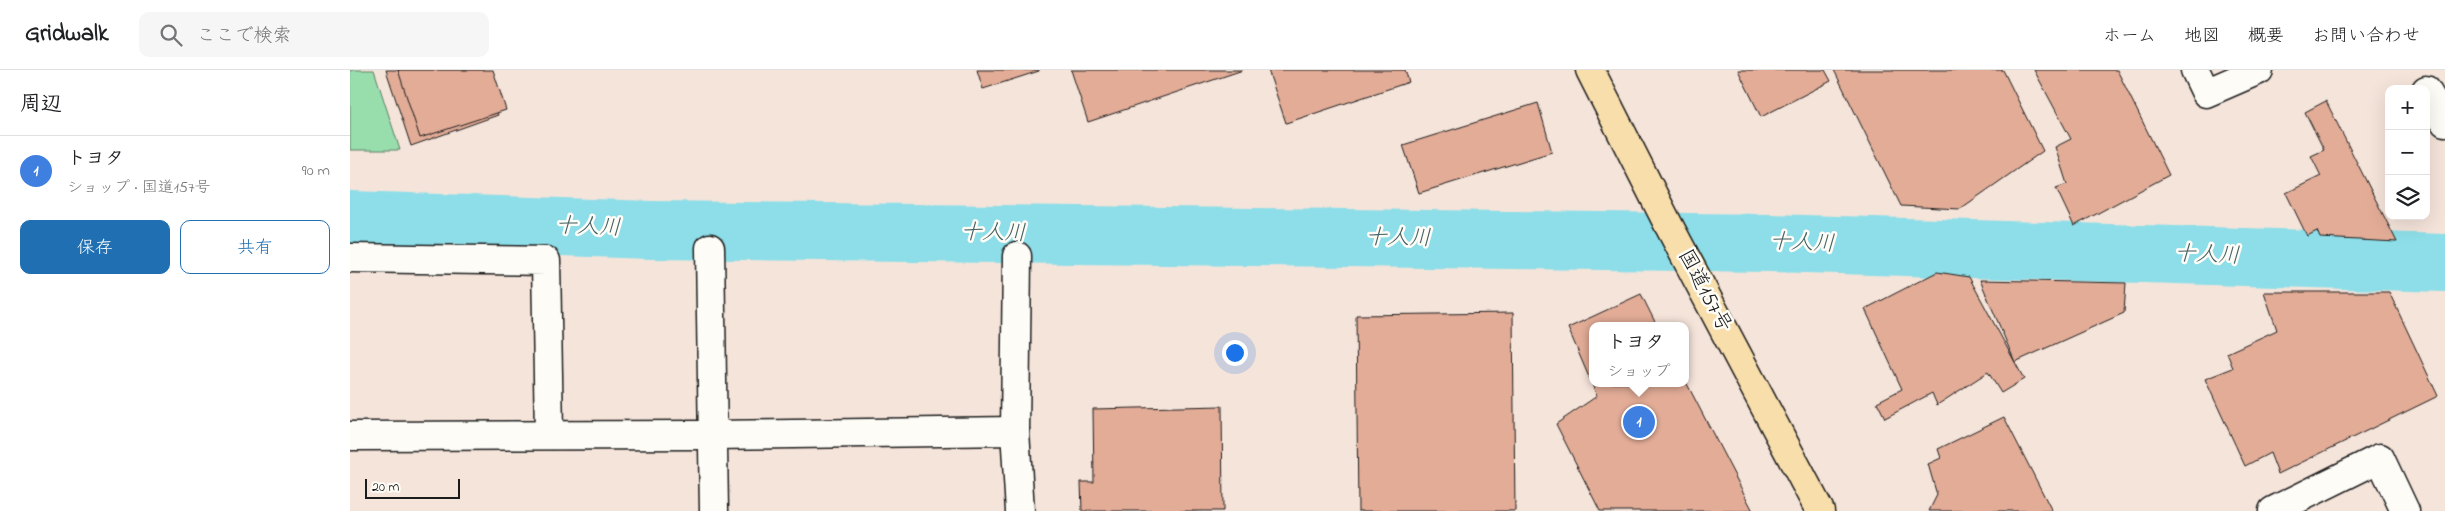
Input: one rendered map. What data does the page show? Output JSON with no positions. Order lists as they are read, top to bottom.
{
  "streets": {
    "highway": ["国道157号"]
  },
  "water": ["十人川"],
  "scale_bar": "20 m",
  "page": {
    "header": "Gridwalk",
    "search": "ここで検索",
    "nav": [
      "ホーム",
      "地図",
      "概要",
      "お問い合わせ"
    ],
    "heading": "周辺",
    "map_buttons": ["+", "−"],
    "list": [
      {
        "mark": "1",
        "name": "トヨタ",
        "note": "ショップ · 国道157号",
        "value": "90 m"
      }
    ],
    "buttons": ["保存", "共有"],
    "popup": ["トヨタ", "ショップ"],
    "pins": "1",
    "scale": "20 m"
  }
}
